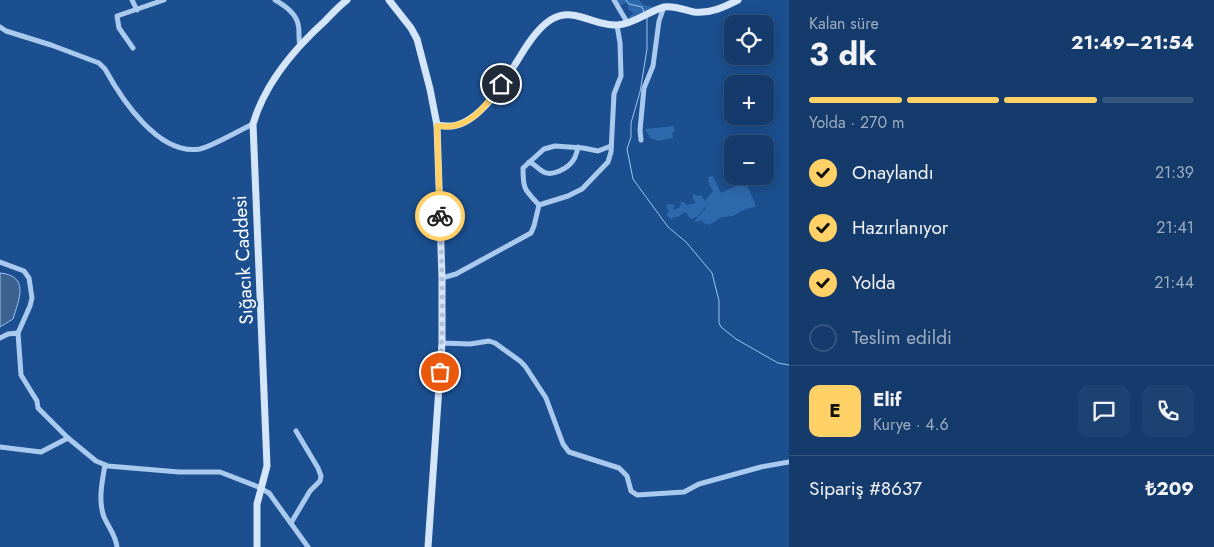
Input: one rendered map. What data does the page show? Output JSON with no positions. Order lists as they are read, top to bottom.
{
  "streets": {
    "main road": ["Sığacık Caddesi"]
  },
  "page": {
    "heading": ["3 dk", "Kalan süre", "21:49–21:54"],
    "panel": [
      "Elif",
      "Kurye · 4.6",
      "Sipariş #8637",
      "₺209"
    ],
    "map_buttons": ["+", "−"],
    "bar": "Yolda · 270 m",
    "list": [
      ["Onaylandı", "21:39"],
      ["Hazırlanıyor", "21:41"],
      ["Yolda", "21:44"],
      "Teslim edildi"
    ],
    "round": "E"
  }
}
